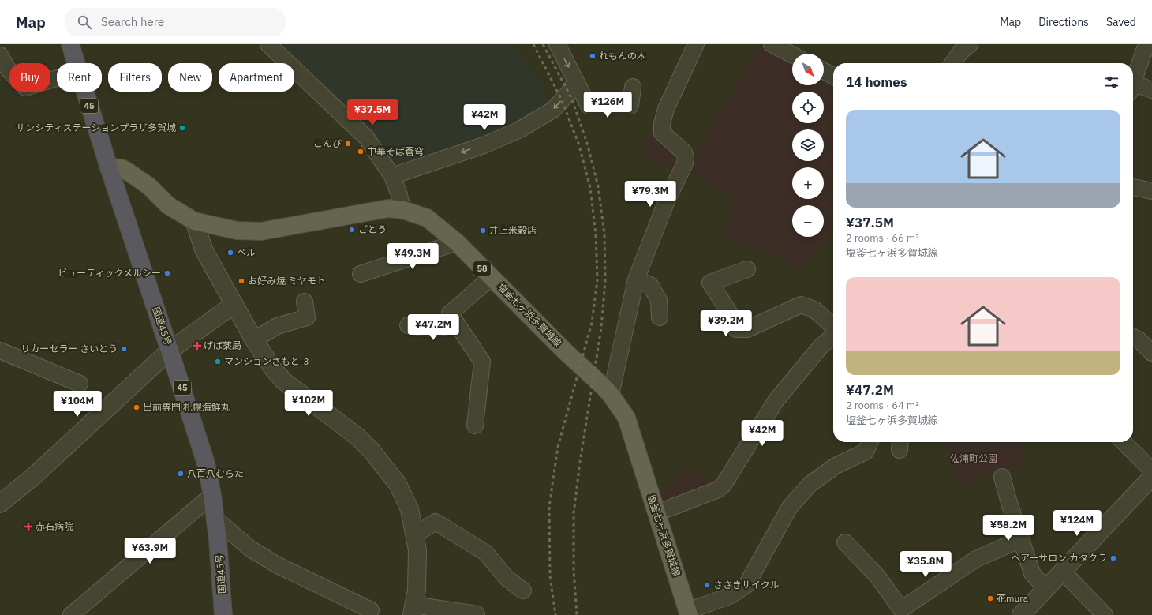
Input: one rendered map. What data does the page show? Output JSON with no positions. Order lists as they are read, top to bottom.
{
  "streets": {
    "highway": ["45", "国道45号"],
    "main road": ["58", "塩釜七ヶ浜多賀城線"]
  },
  "crossings": [
    ["塩釜七ヶ浜多賀城線", "国道45号"]
  ],
  "parks": ["佐浦町公園"],
  "places": {
    "other": [
      "れもんの木",
      "サンシティステーションプラザ多賀城",
      "こんび",
      "中華そば蒼穹",
      "ごとう",
      "井上米穀店",
      "ベル",
      "ビューティックメルシー",
      "お好み焼 ミヤモト",
      "リカーセラー さいとう",
      "マンションさもと-3",
      "出前専門 札幌海鮮丸",
      "八百八むらた",
      "ヘアーサロン カタクラ",
      "ささきサイクル",
      "花mura"
    ],
    "health": ["げば薬局", "赤石病院"]
  },
  "north": "bottom right",
  "page": {
    "header": "Map",
    "search": "Search here",
    "nav": ["Map", "Directions", "Saved"],
    "map_buttons": ["+", "−"],
    "chip": [
      "Buy",
      "Rent",
      "Filters",
      "New",
      "Apartment"
    ],
    "heading": "14 homes",
    "price": [
      "¥126M",
      "¥37.5M",
      "¥42M",
      "¥79.3M",
      "¥49.3M",
      "¥39.2M",
      "¥47.2M",
      "¥102M",
      "¥104M",
      "¥42M",
      "¥124M",
      "¥58.2M",
      "¥63.9M",
      "¥35.8M"
    ],
    "list": [
      {
        "name": "¥37.5M",
        "note": "2 rooms · 66 m² · 塩釜七ヶ浜多賀城線"
      },
      {
        "name": "¥47.2M",
        "note": "2 rooms · 64 m² · 塩釜七ヶ浜多賀城線"
      }
    ]
  }
}
